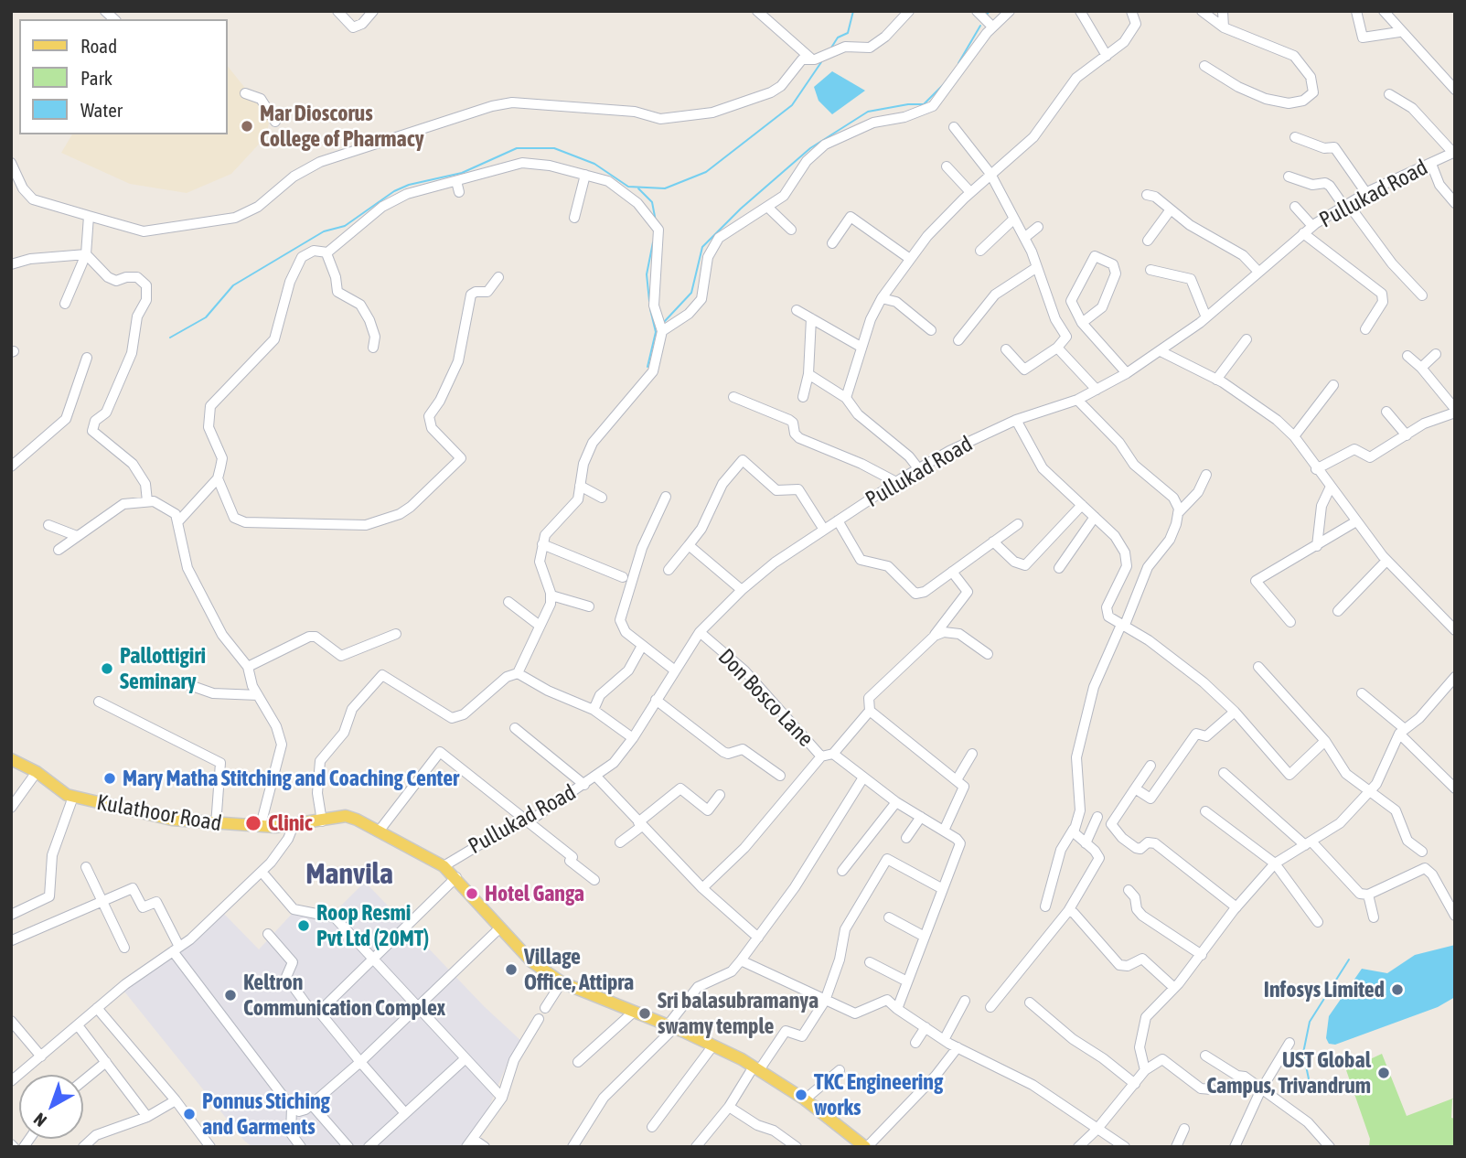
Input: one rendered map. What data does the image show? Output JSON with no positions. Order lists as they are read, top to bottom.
{
  "streets": {
    "main road": ["Kulathoor Road"],
    "street": ["Pullukad Road", "Don Bosco Lane"]
  },
  "crossings": [
    ["Pullukad Road", "Don Bosco Lane"],
    ["Pullukad Road", "Kulathoor Road"]
  ],
  "districts": ["Manvila"],
  "places": [
    "Mar Dioscorus College of Pharmacy",
    "Pallottigiri Seminary",
    "Mary Matha Stitching and Coaching Center",
    "Clinic",
    "Hotel Ganga",
    "Roop Resmi Pvt Ltd (20MT)",
    "Village Office, Attipra",
    "Infosys Limited",
    "Keltron Communication Complex",
    "Sri balasubramanya swamy temple",
    "UST Global Campus, Trivandrum",
    "TKC Engineering works",
    "Ponnus Stiching and Garments"
  ],
  "legend": ["Road", "Park", "Water"],
  "north": "bottom left"
}
